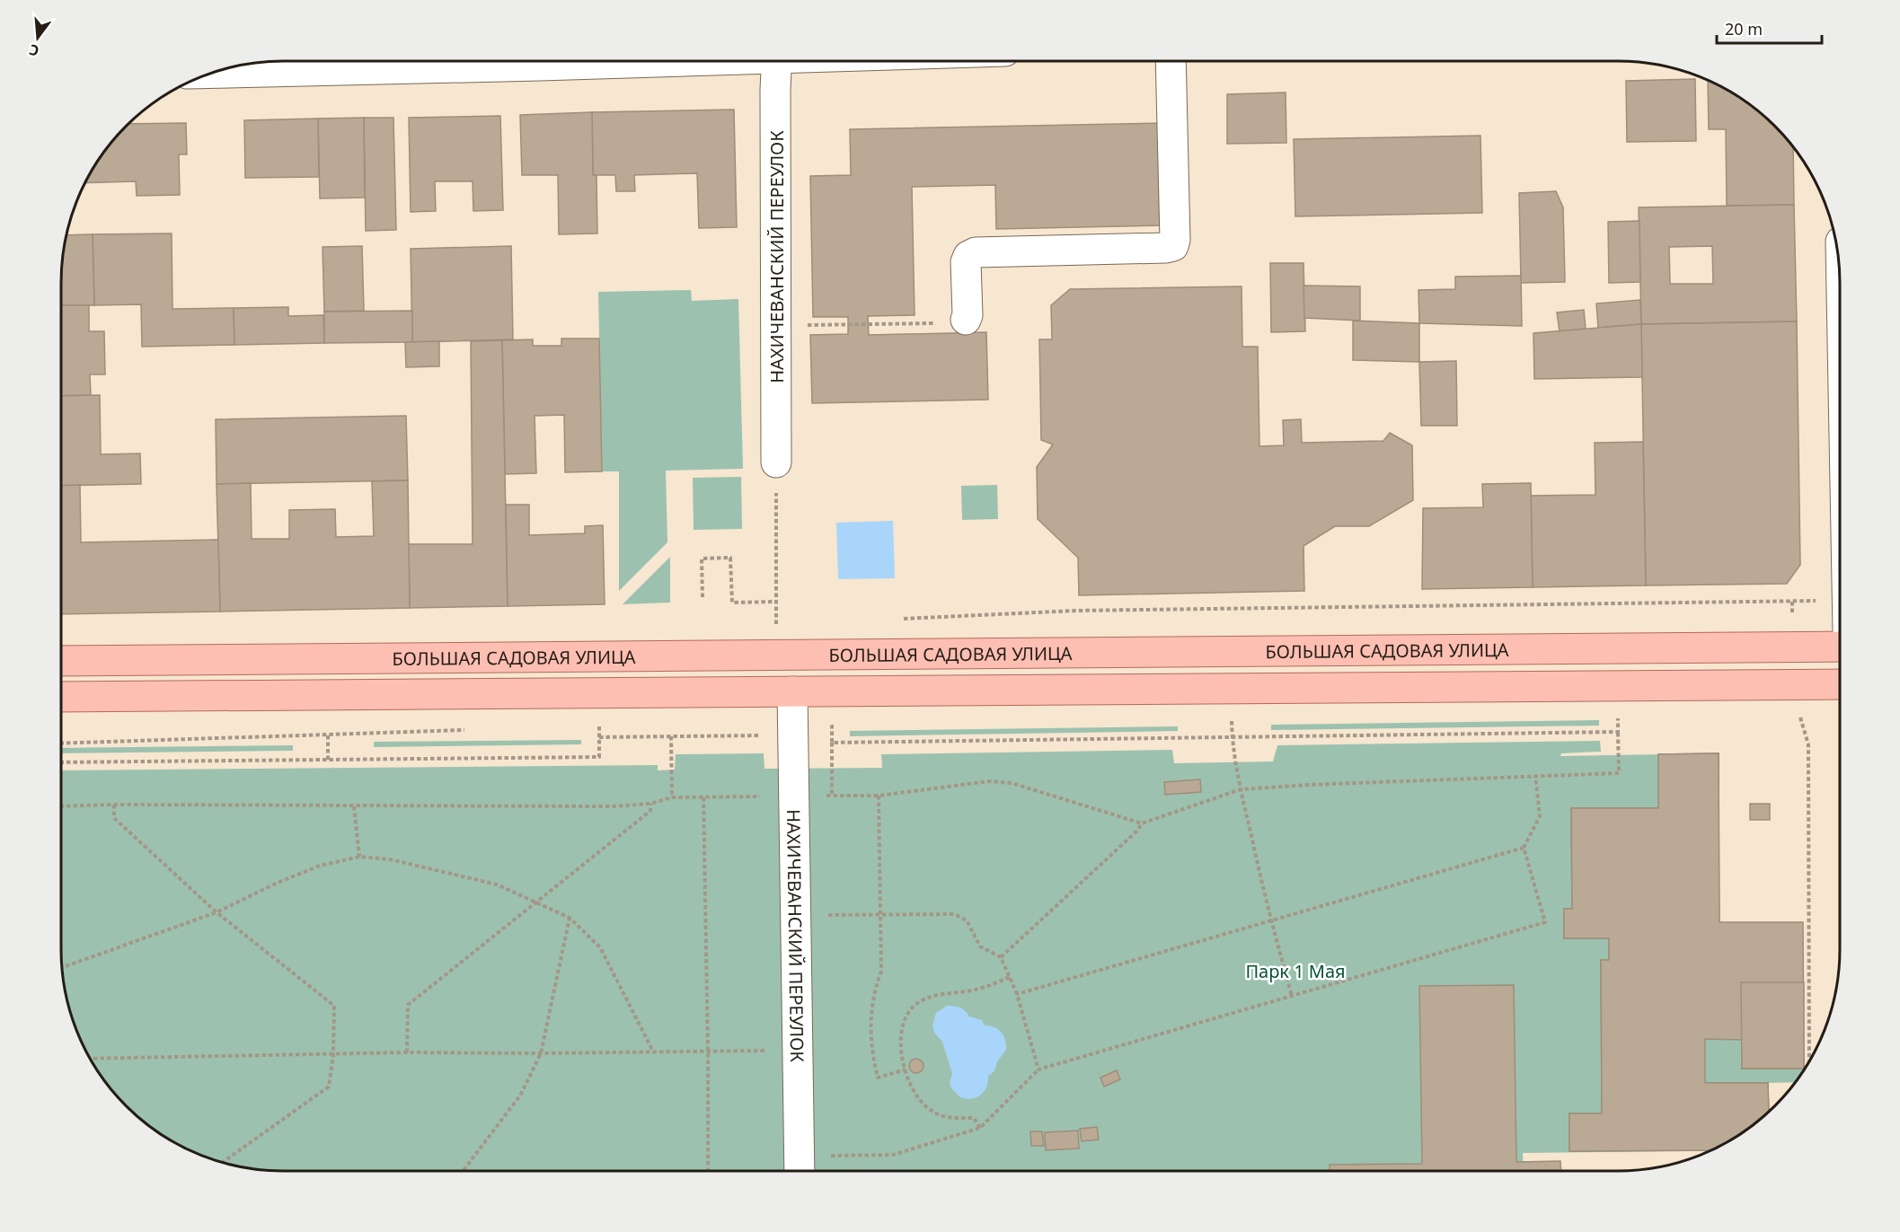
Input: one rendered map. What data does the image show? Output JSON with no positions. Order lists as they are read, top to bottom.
{
  "streets": {
    "main road": ["БОЛЬШАЯ САДОВАЯ УЛИЦА"],
    "street": ["НАХИЧЕВАНСКИЙ ПЕРЕУЛОК"]
  },
  "crossings": [
    ["НАХИЧЕВАНСКИЙ ПЕРЕУЛОК", "БОЛЬШАЯ САДОВАЯ УЛИЦА"]
  ],
  "parks": ["Парк 1 Мая"],
  "scale_bar": "20 m",
  "north": "bottom"
}
